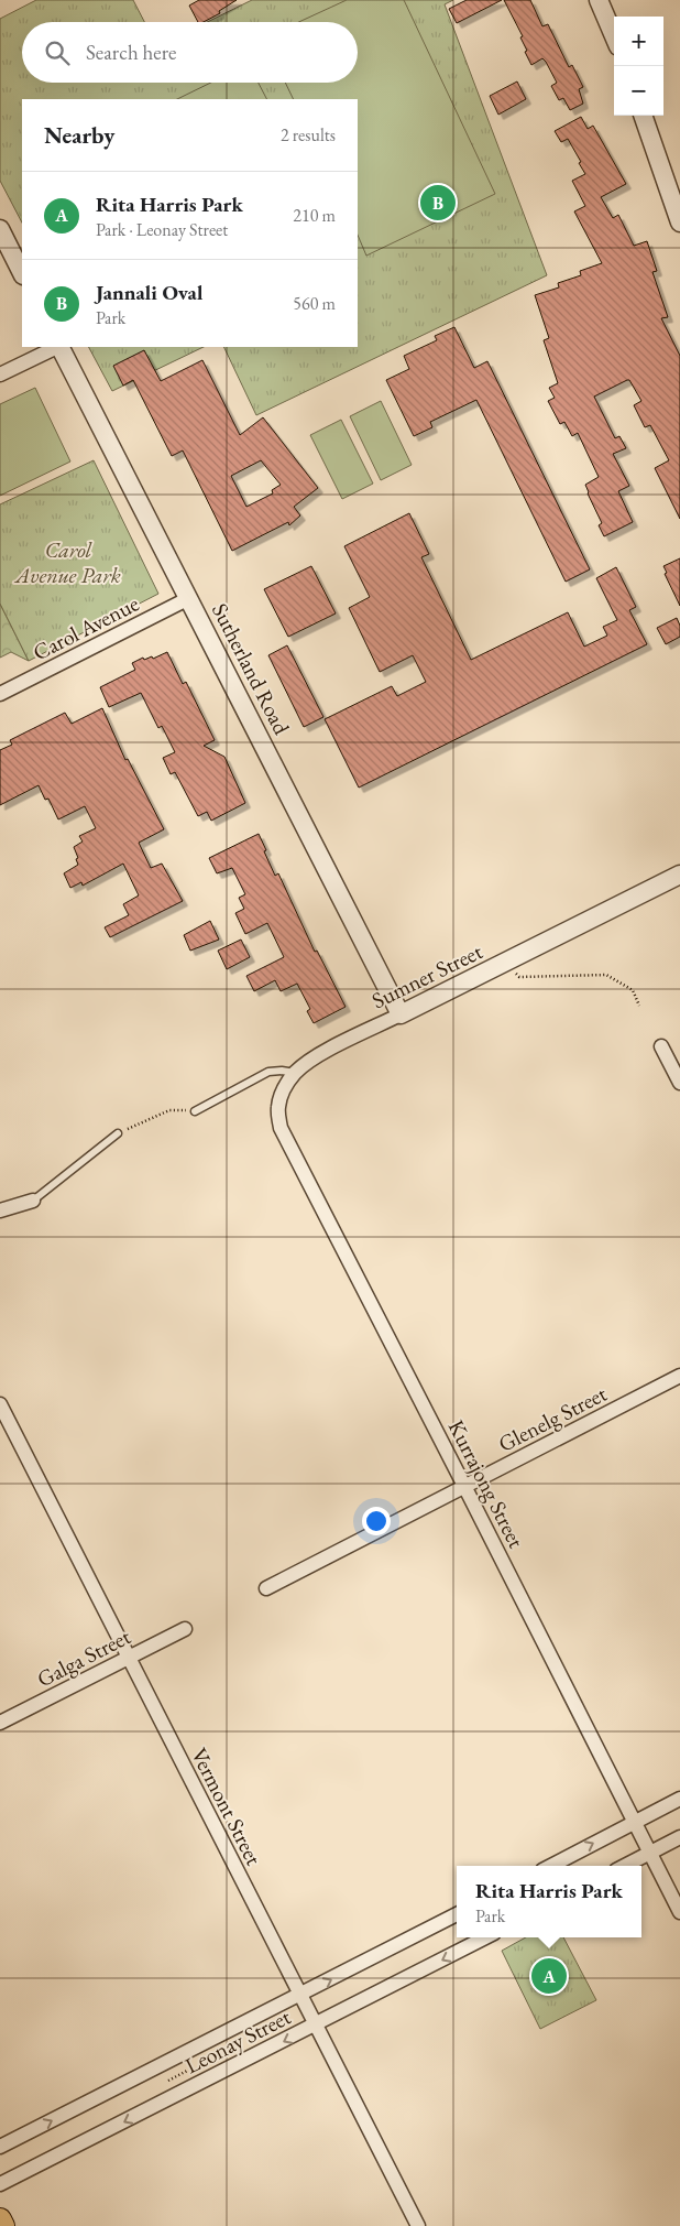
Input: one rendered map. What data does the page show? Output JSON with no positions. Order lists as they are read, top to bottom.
{
  "streets": {
    "street": [
      "Carol Avenue",
      "Sutherland Road",
      "Sumner Street",
      "Glenelg Street",
      "Kurrajong Street",
      "Galga Street",
      "Vermont Street",
      "Leonay Street"
    ]
  },
  "crossings": [
    ["Carol Avenue", "Sutherland Road"],
    ["Sutherland Road", "Sumner Street"],
    ["Sumner Street", "Kurrajong Street"],
    ["Glenelg Street", "Kurrajong Street"],
    ["Galga Street", "Vermont Street"],
    ["Vermont Street", "Leonay Street"]
  ],
  "parks": ["Carol Avenue Park"],
  "page": {
    "map_buttons": ["+", "−"],
    "search": "Search here",
    "heading": ["Nearby", "2 results"],
    "list": [
      {
        "mark": "A",
        "name": "Rita Harris Park",
        "note": "Park · Leonay Street",
        "value": "210 m"
      },
      {
        "mark": "B",
        "name": "Jannali Oval",
        "note": "Park",
        "value": "560 m"
      }
    ],
    "pins": ["B", "A"],
    "popup": ["Rita Harris Park", "Park"]
  }
}
